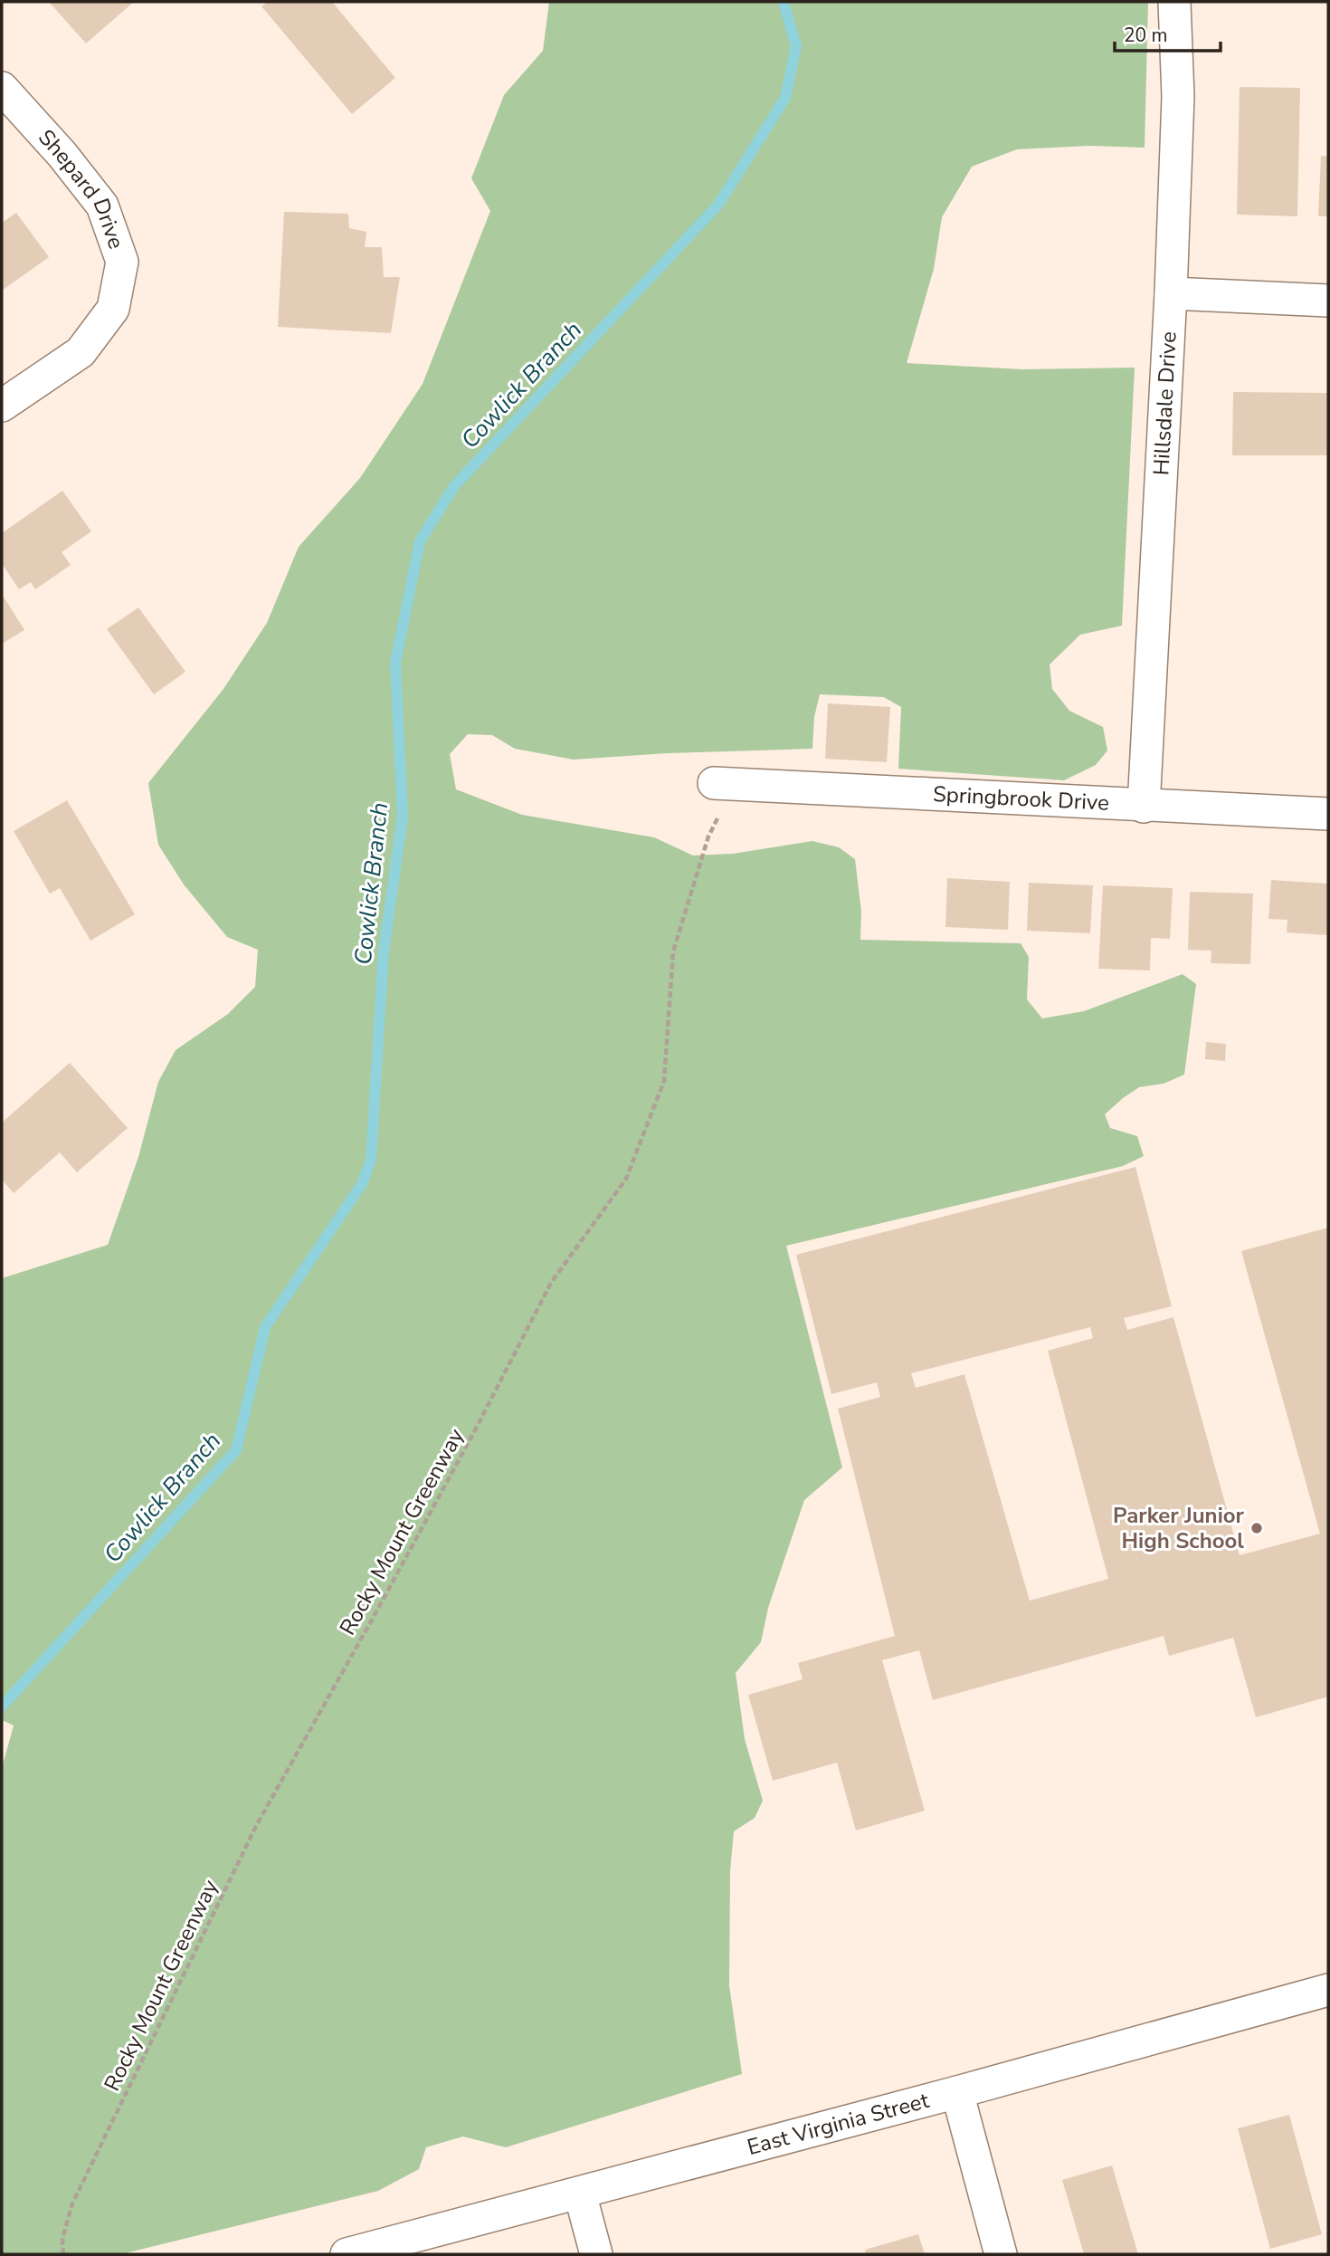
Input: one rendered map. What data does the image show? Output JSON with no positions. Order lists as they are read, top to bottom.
{
  "streets": {
    "street": [
      "Shepard Drive",
      "Hillsdale Drive",
      "Springbrook Drive",
      "East Virginia Street"
    ],
    "path": ["Rocky Mount Greenway"]
  },
  "crossings": [
    ["Hillsdale Drive", "Springbrook Drive"],
    ["Springbrook Drive", "Rocky Mount Greenway"]
  ],
  "water": ["Cowlick Branch"],
  "places": ["Parker Junior High School"],
  "scale_bar": "20 m"
}
